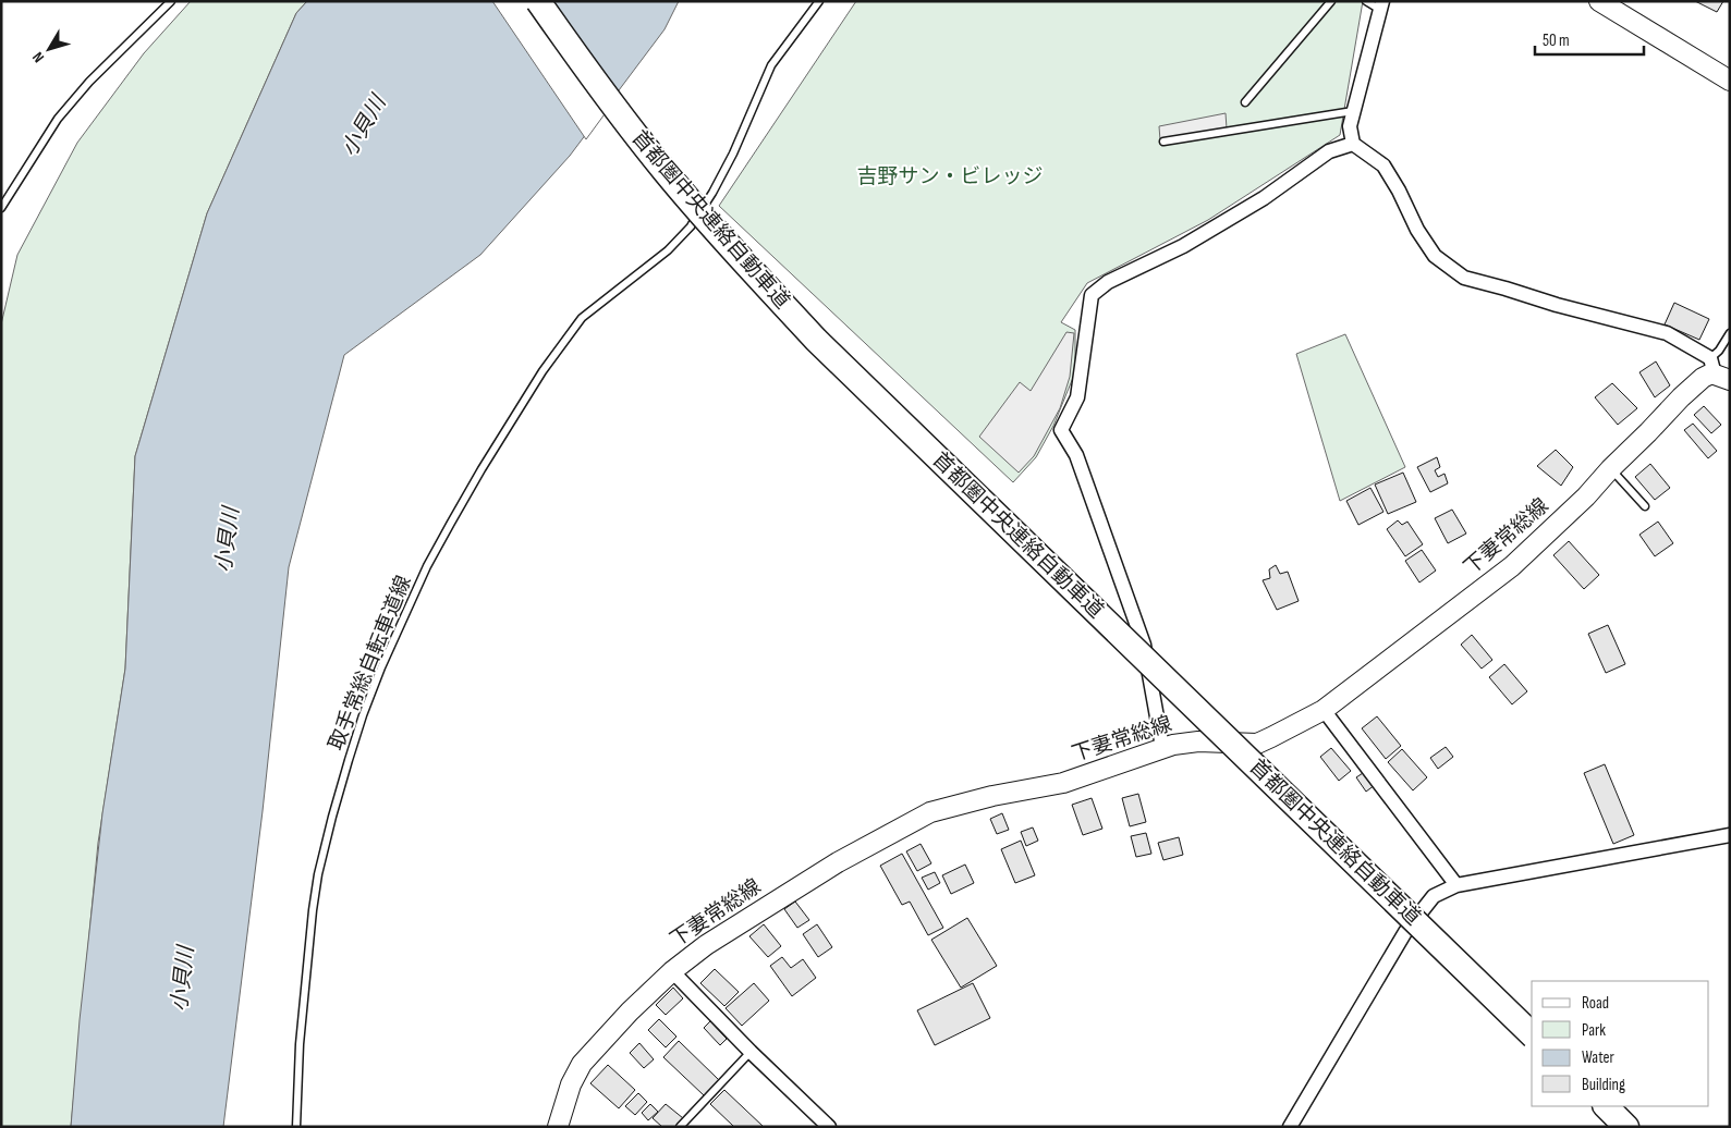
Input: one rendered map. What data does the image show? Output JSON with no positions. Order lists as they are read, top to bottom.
{
  "streets": {
    "highway": ["首都圏中央連絡自動車道"],
    "main road": ["下妻常総線"],
    "lane": ["取手常総自転車道線"]
  },
  "water": ["小貝川"],
  "parks": ["吉野サン・ビレッジ"],
  "legend": [
    "Road",
    "Park",
    "Water",
    "Building"
  ],
  "scale_bar": "50 m",
  "north": "bottom left"
}
